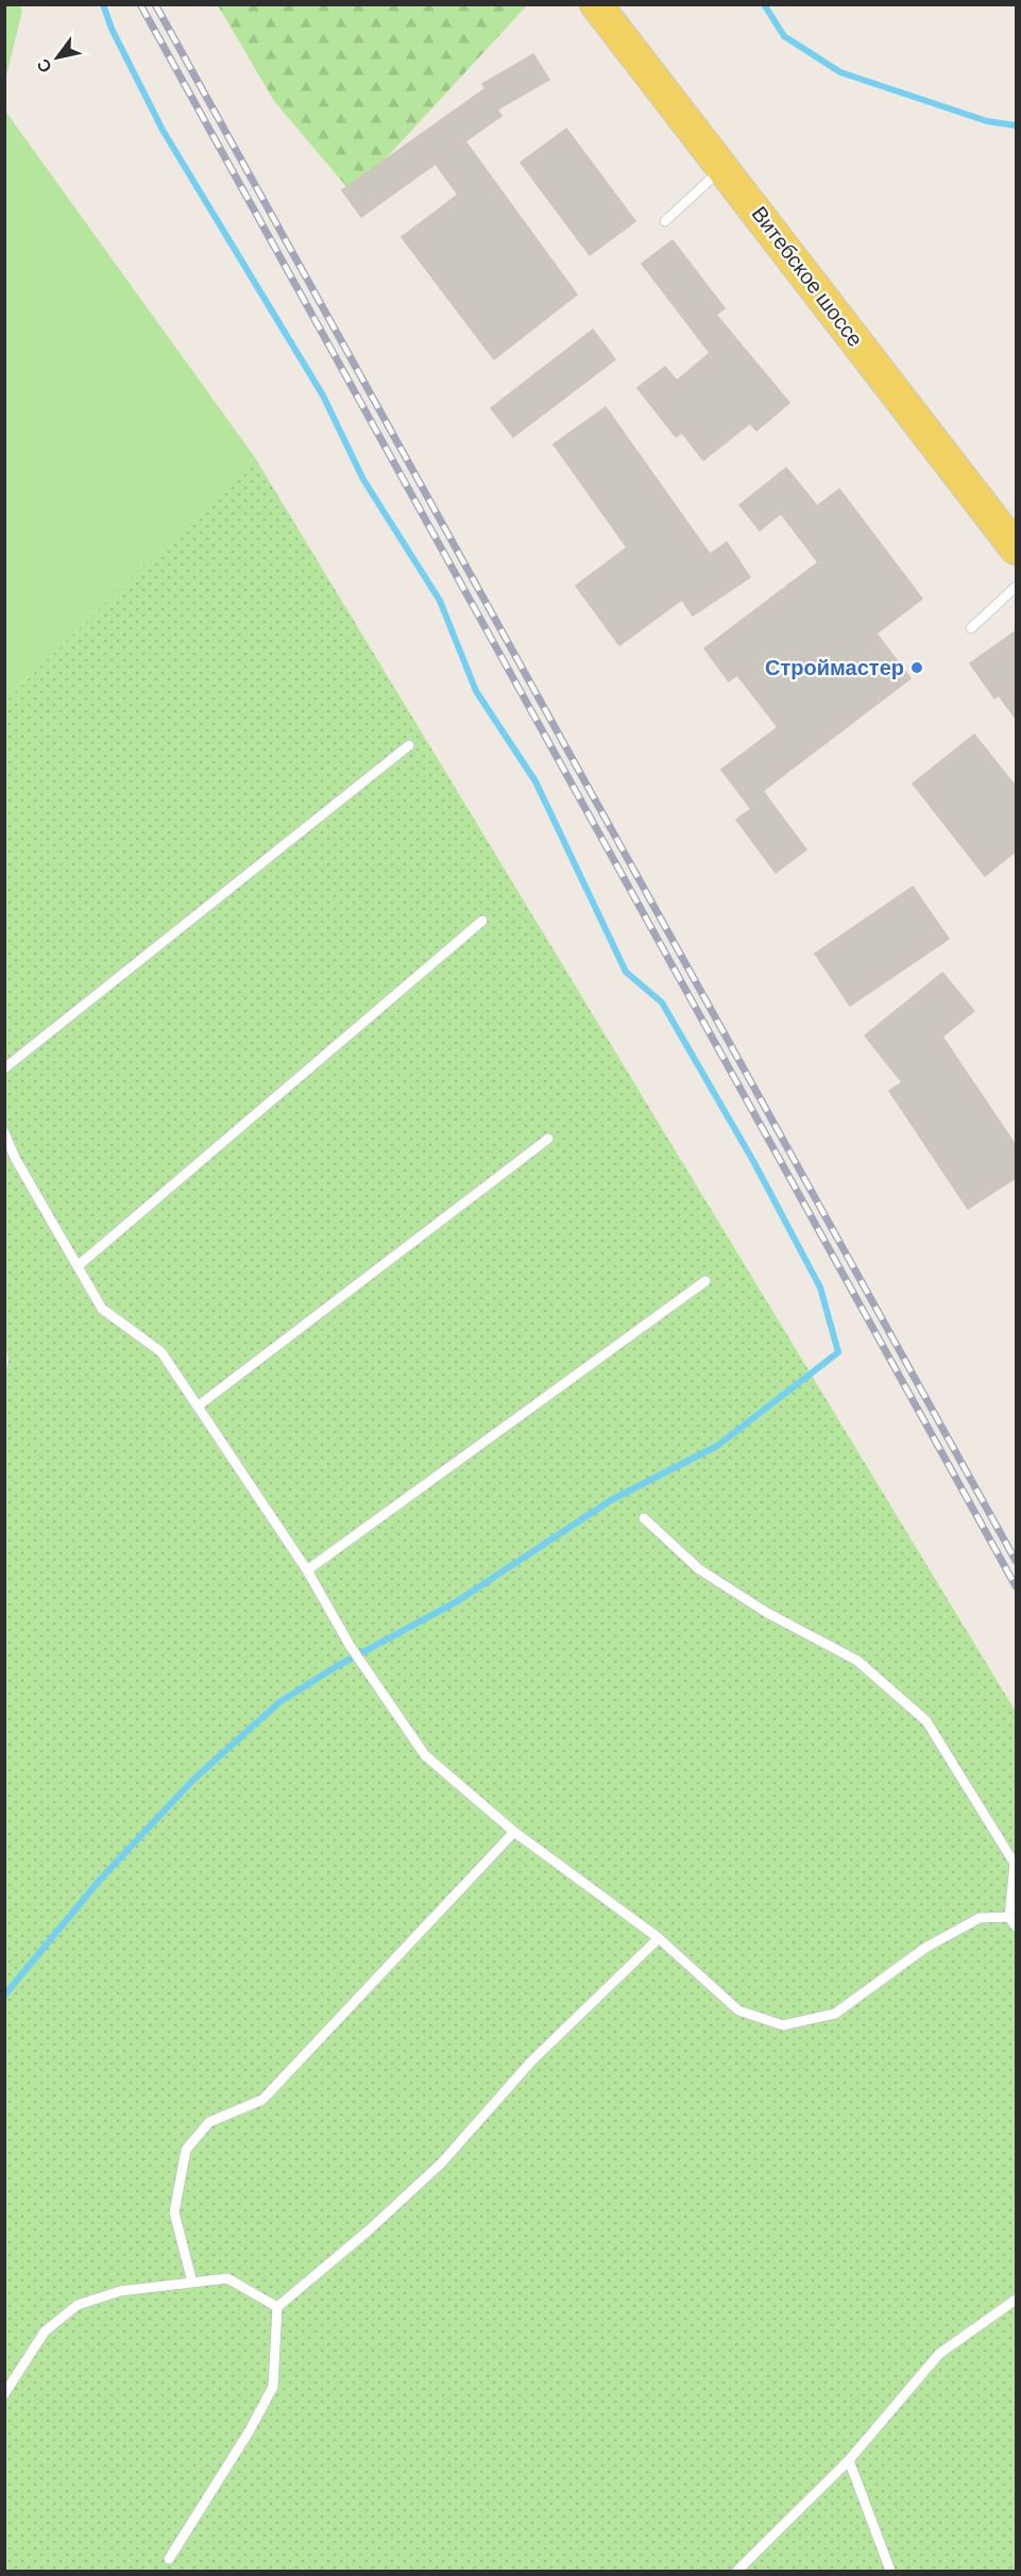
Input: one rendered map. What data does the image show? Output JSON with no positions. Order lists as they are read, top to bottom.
{
  "streets": {
    "main road": ["Витебское шоссе"]
  },
  "places": ["Строймастер"],
  "north": "bottom left"
}
